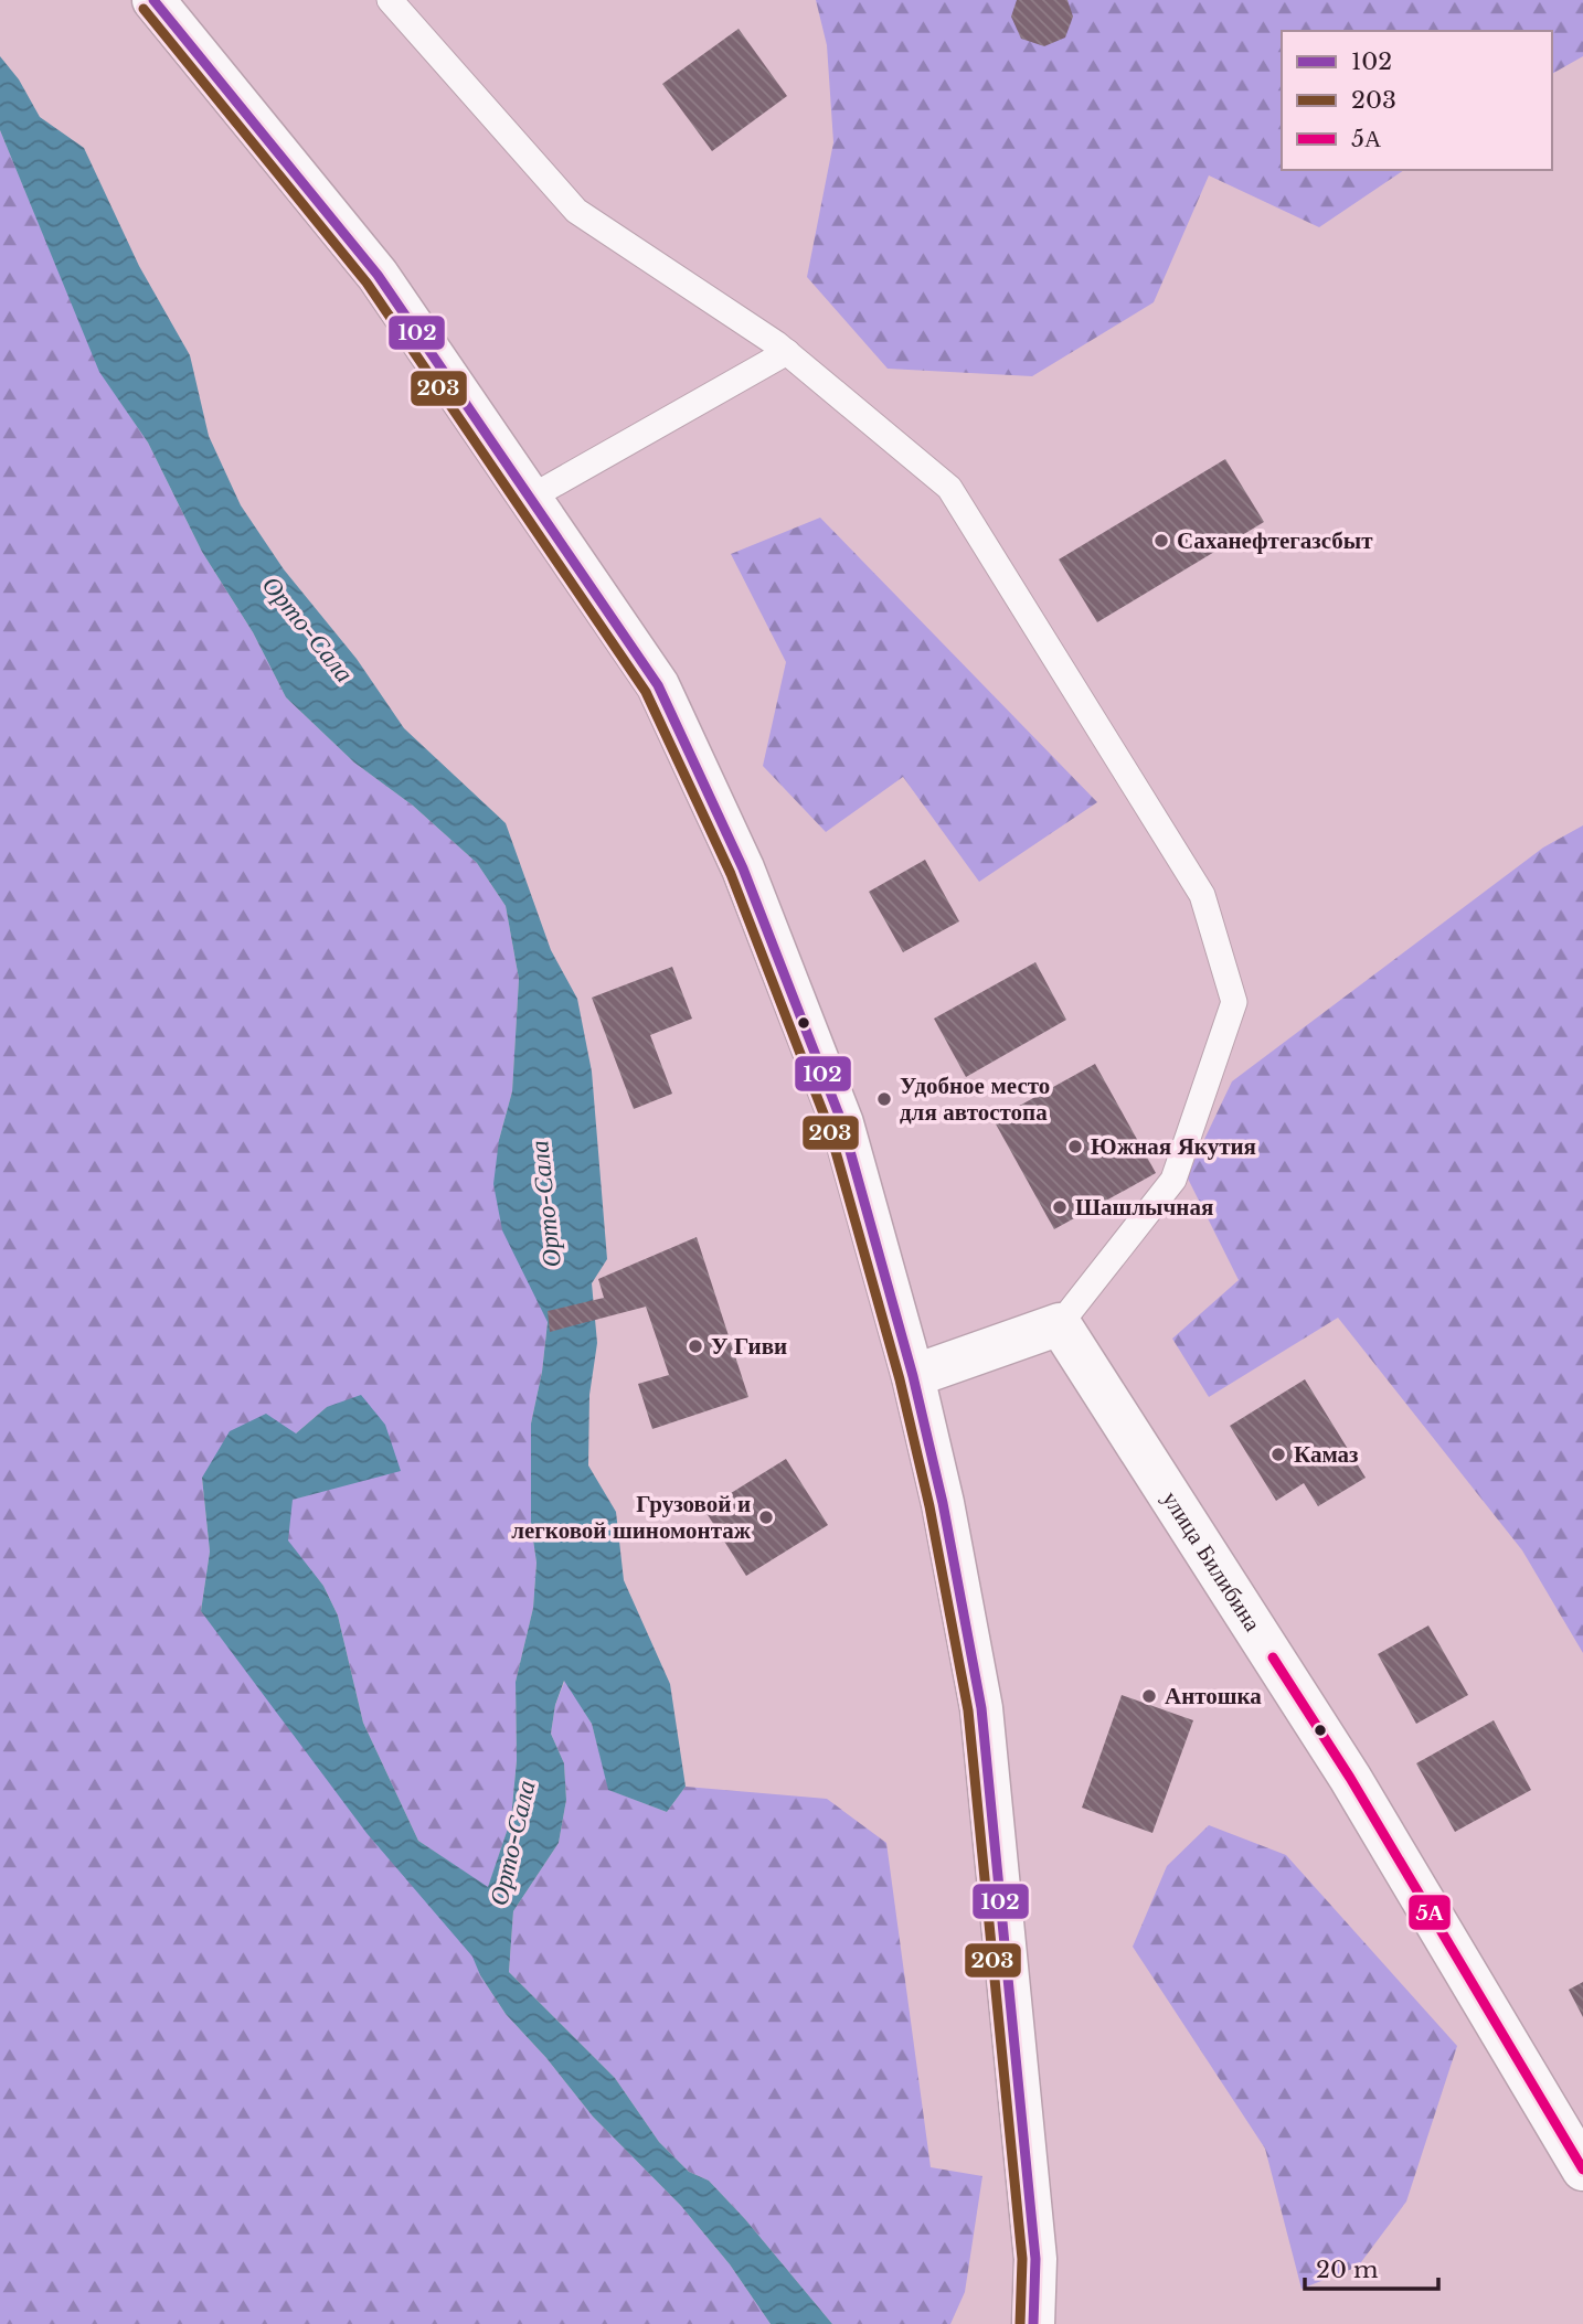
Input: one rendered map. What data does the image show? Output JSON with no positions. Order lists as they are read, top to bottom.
{
  "streets": {
    "main road": ["улица Билибина"]
  },
  "water": ["Орто-Сала"],
  "places": [
    "Саханефтегазсбыт",
    "Удобное место для автостопа",
    "Южная Якутия",
    "Шашлычная",
    "У Гиви",
    "Камаз",
    "Грузовой и легковой шиномонтаж",
    "Антошка"
  ],
  "lines": ["transit line 102", "transit line 203", "transit line 5А"],
  "legend": ["102", "203", "5А"],
  "scale_bar": "20 m"
}
